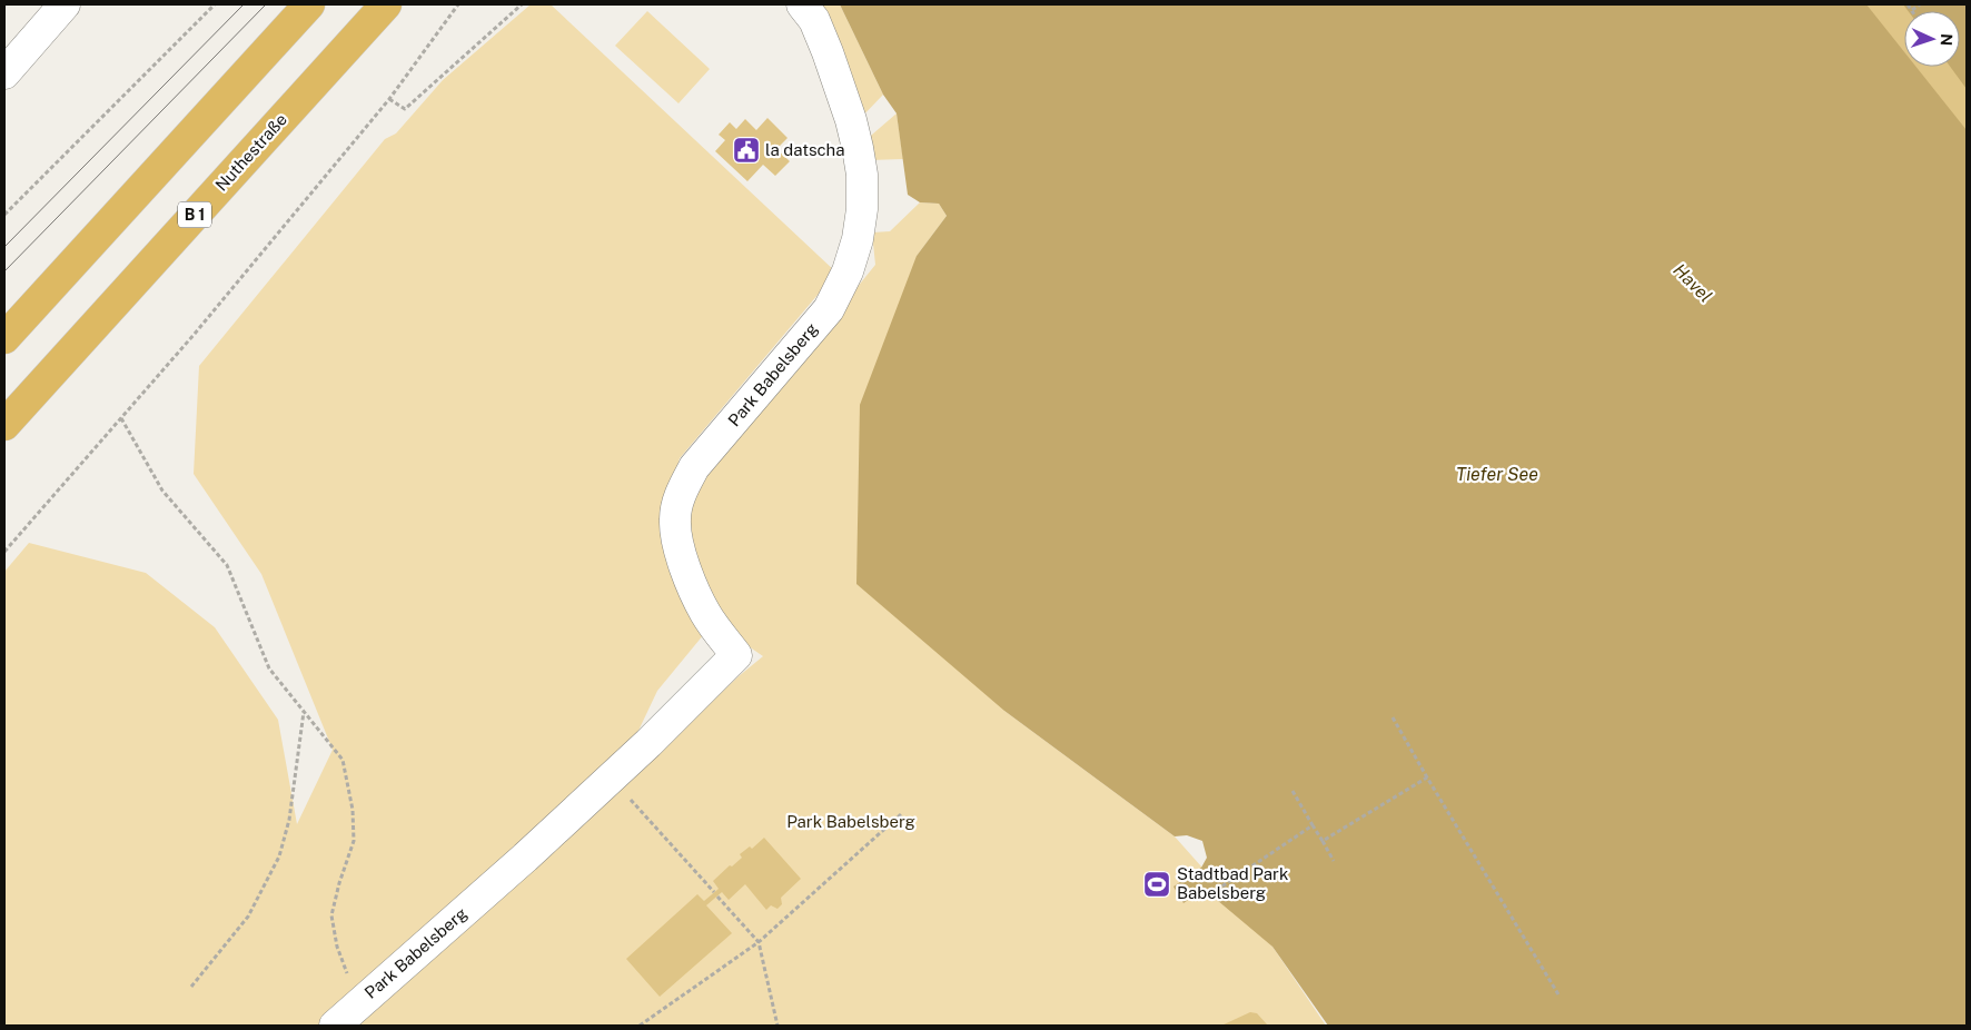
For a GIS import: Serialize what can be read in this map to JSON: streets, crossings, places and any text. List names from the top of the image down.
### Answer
{
  "streets": {
    "highway": ["Nuthestraße", "B 1"],
    "lane": ["Park Babelsberg"]
  },
  "water": ["Havel", "Tiefer See"],
  "parks": ["Park Babelsberg"],
  "places": {
    "public building": ["la datscha"],
    "sports": ["Stadtbad Park Babelsberg"]
  },
  "north": "right"
}
